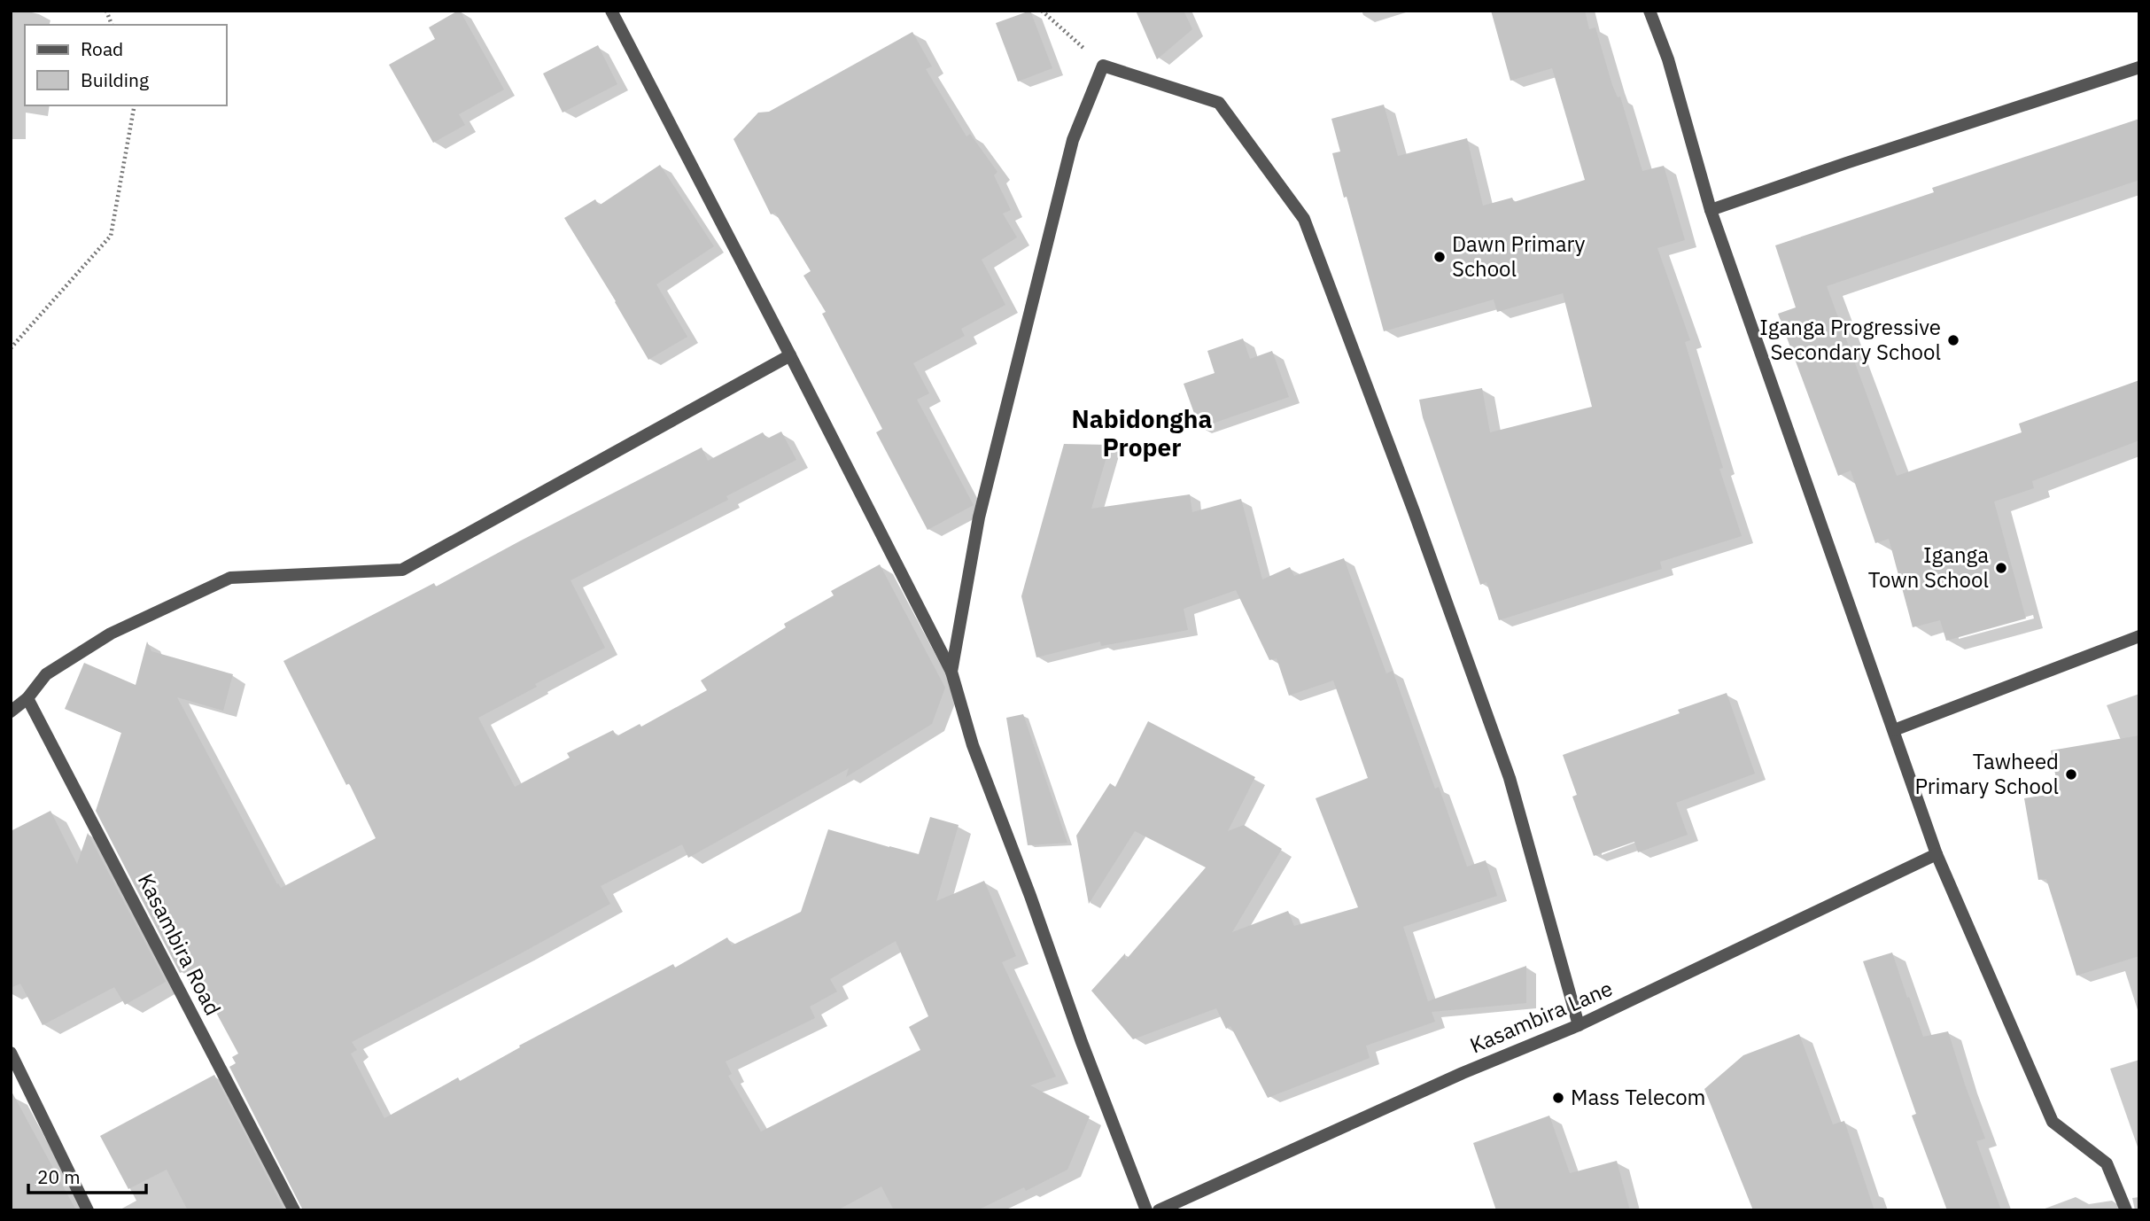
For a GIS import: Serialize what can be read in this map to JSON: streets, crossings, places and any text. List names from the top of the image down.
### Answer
{
  "streets": {
    "street": ["Kasambira Road", "Kasambira Lane"]
  },
  "districts": ["Nabidongha Proper"],
  "places": [
    "Dawn Primary School",
    "Iganga Progressive Secondary School",
    "Iganga Town School",
    "Tawheed Primary School",
    "Mass Telecom"
  ],
  "legend": ["Road", "Building"],
  "scale_bar": "20 m"
}
